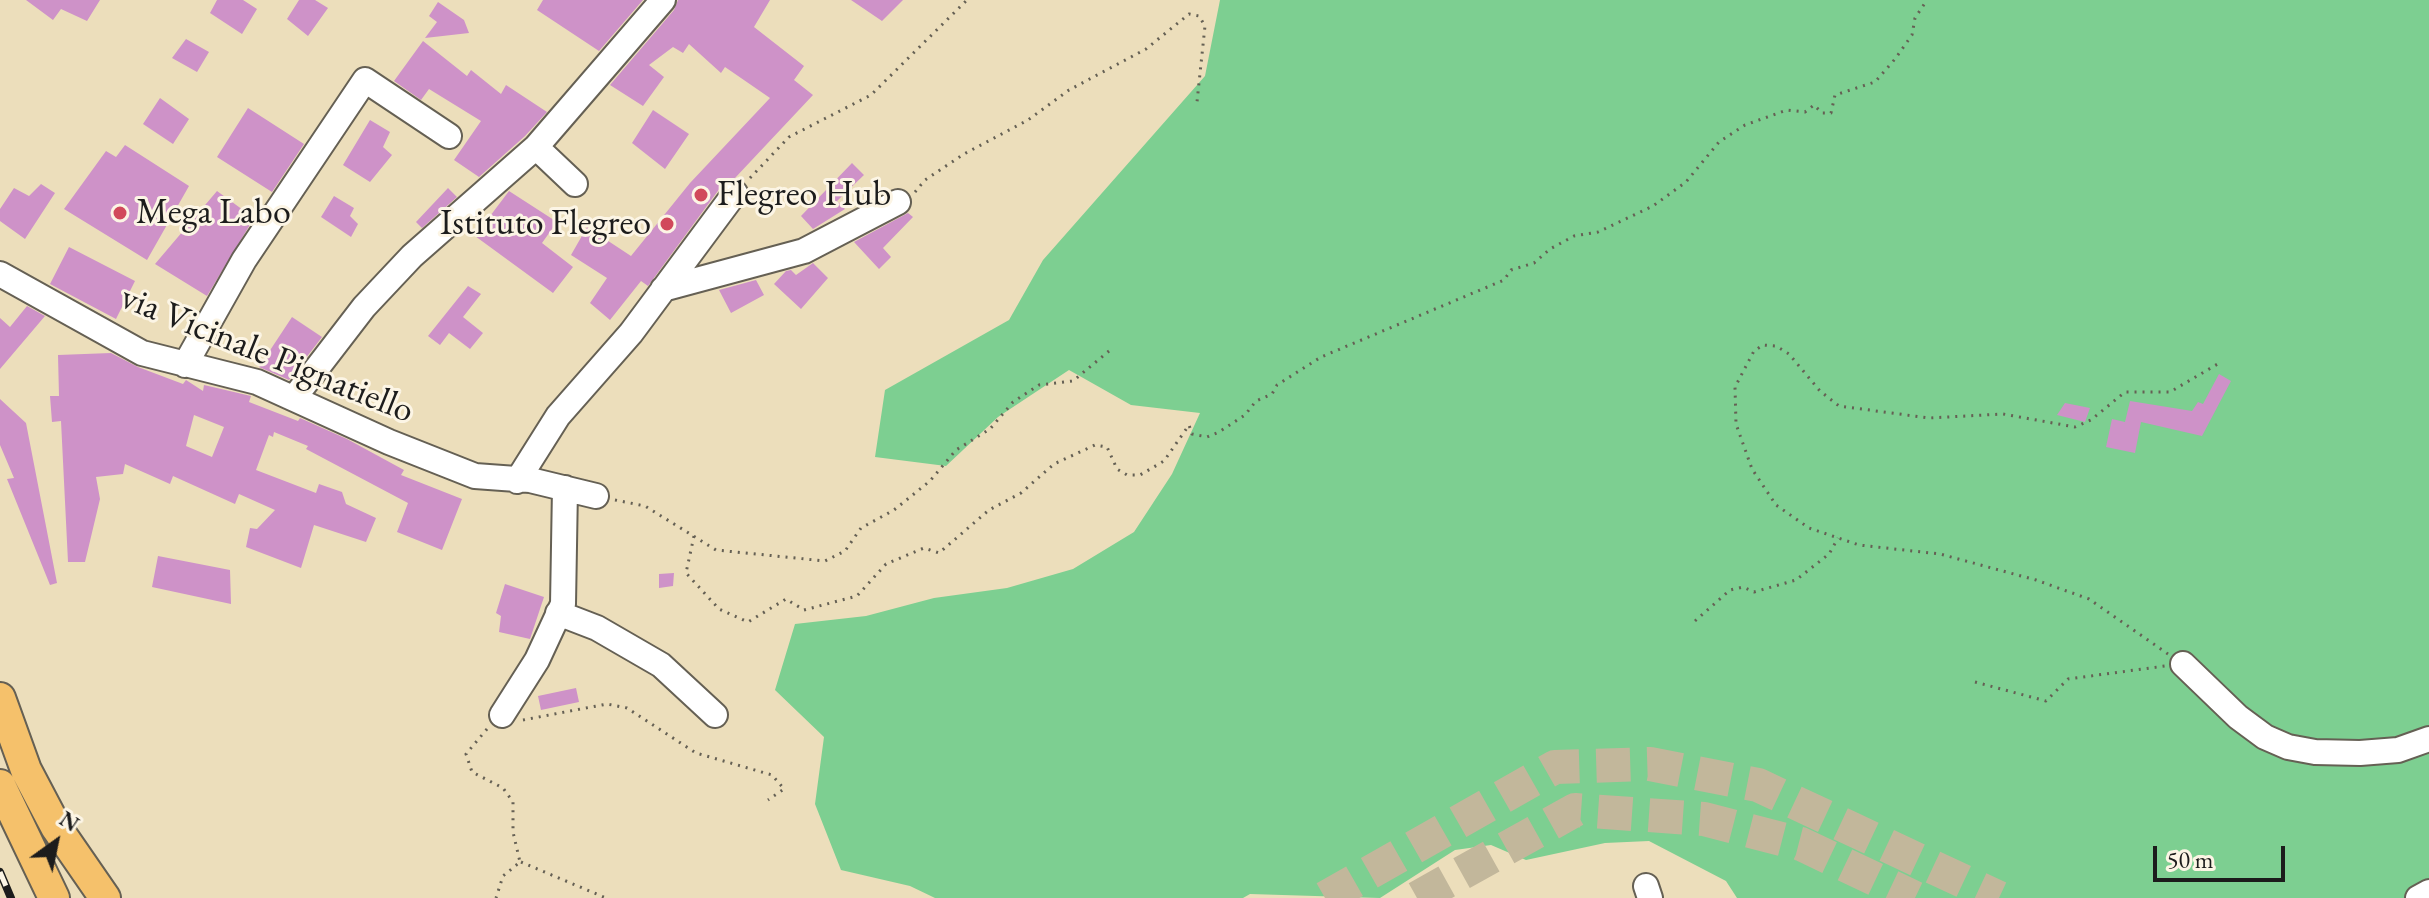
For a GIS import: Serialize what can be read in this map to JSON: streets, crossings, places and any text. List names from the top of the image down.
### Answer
{
  "streets": {
    "street": ["via Vicinale Pignatiello"]
  },
  "places": ["Flegreo Hub", "Mega Labo", "Istituto Flegreo"],
  "scale_bar": "50 m",
  "north": "top right"
}
